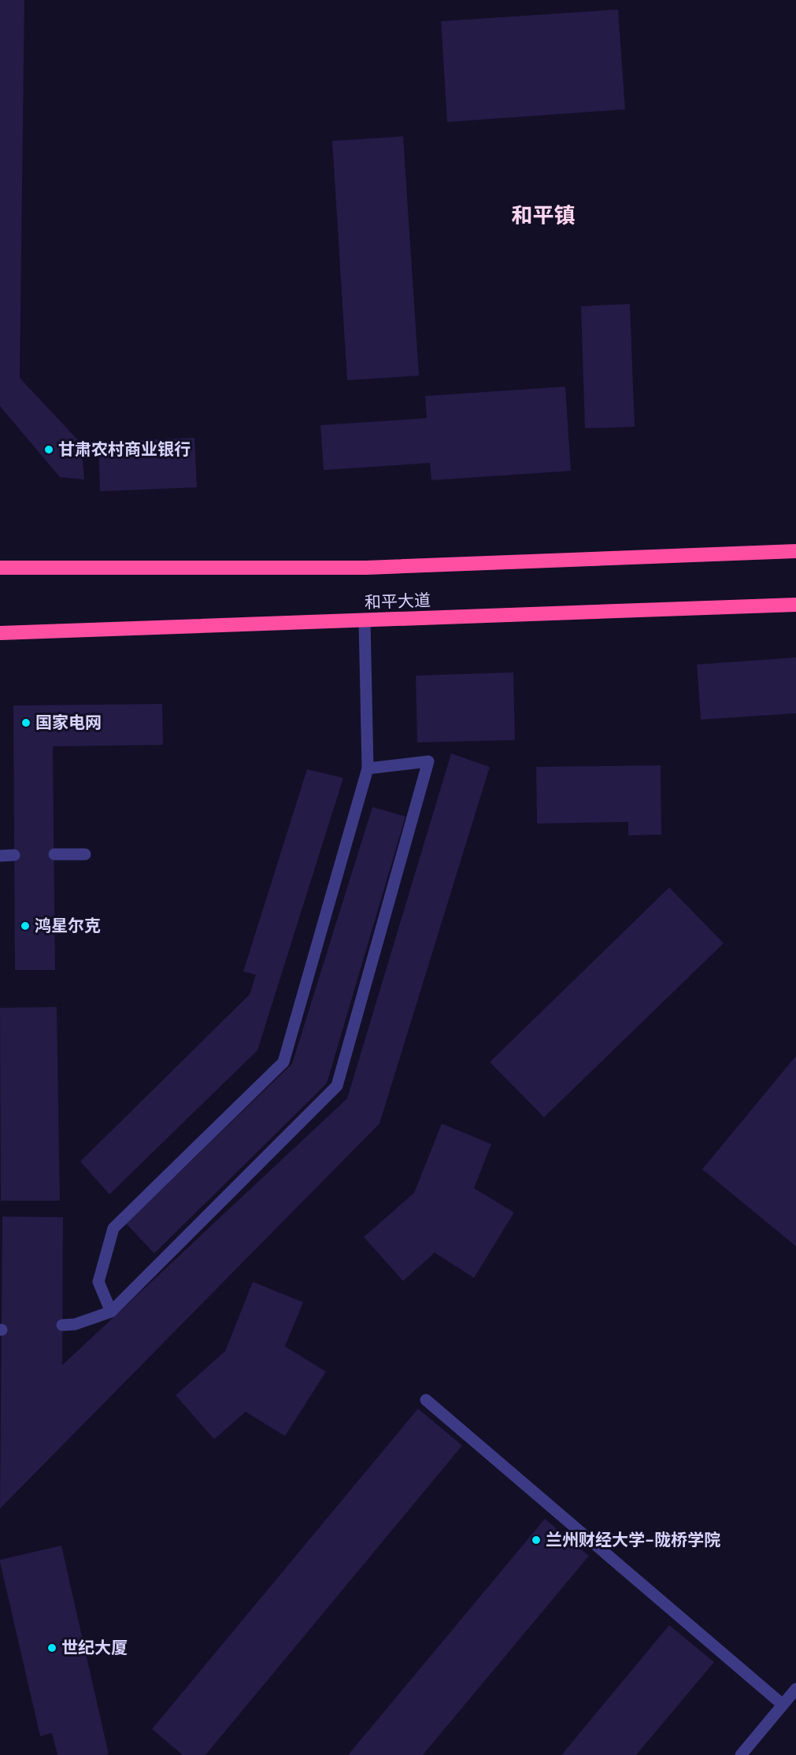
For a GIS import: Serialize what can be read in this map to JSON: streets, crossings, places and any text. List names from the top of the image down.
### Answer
{
  "streets": {
    "highway": ["和平大道"]
  },
  "districts": ["和平镇"],
  "places": [
    "甘肃农村商业银行",
    "国家电网",
    "鸿星尔克",
    "兰州财经大学-陇桥学院",
    "世纪大厦"
  ]
}
